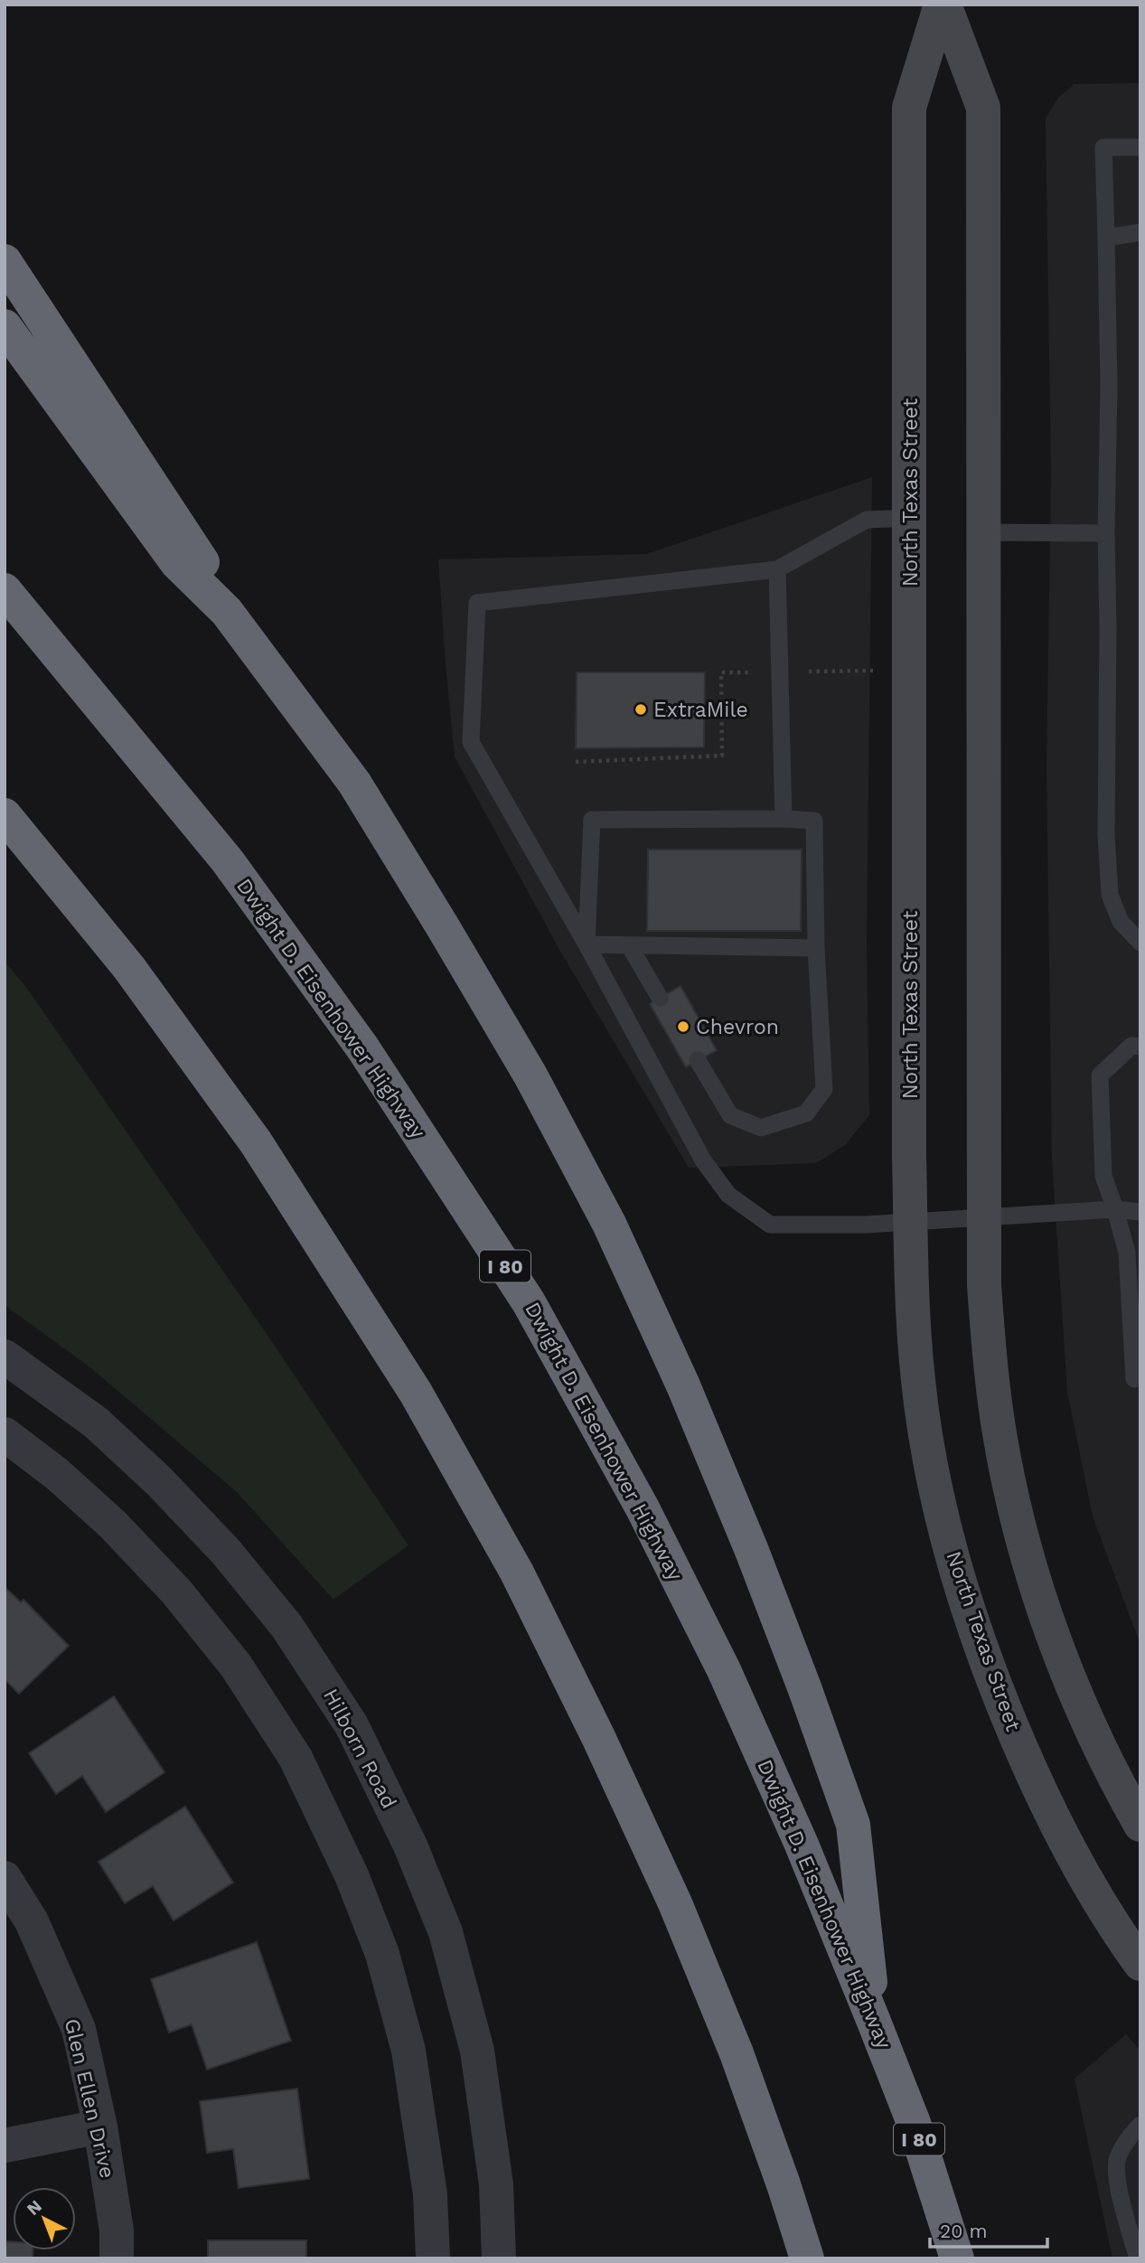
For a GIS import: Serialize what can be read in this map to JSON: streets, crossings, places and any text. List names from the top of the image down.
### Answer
{
  "streets": {
    "highway": ["Dwight D. Eisenhower Highway", "I 80"],
    "main road": ["North Texas Street"],
    "street": ["Hilborn Road", "Glen Ellen Drive"]
  },
  "places": ["ExtraMile", "Chevron"],
  "scale_bar": "20 m",
  "north": "top left"
}
